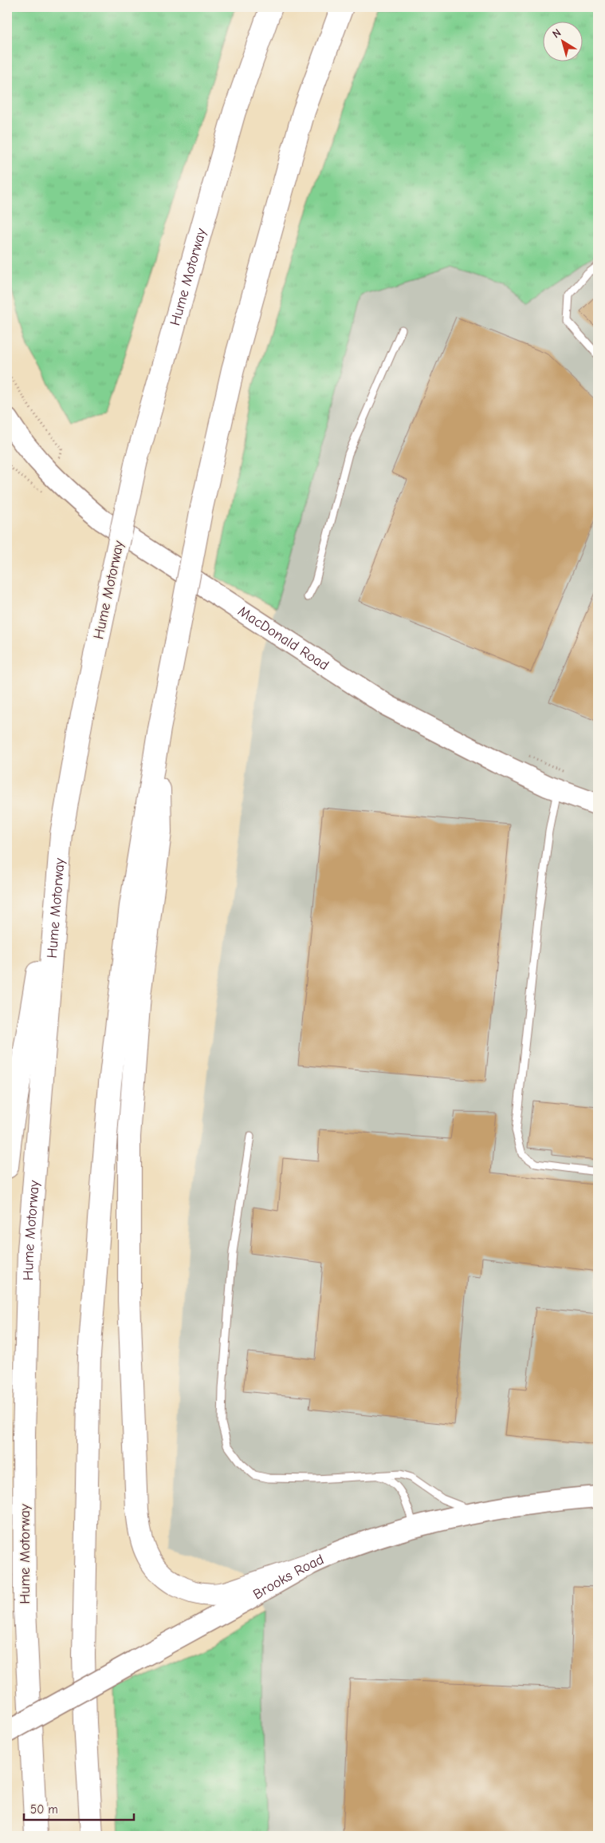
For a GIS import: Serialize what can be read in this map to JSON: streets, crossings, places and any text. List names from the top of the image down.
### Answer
{
  "streets": {
    "highway": ["Hume Motorway"],
    "street": ["MacDonald Road", "Brooks Road"]
  },
  "scale_bar": "50 m",
  "north": "top left"
}
